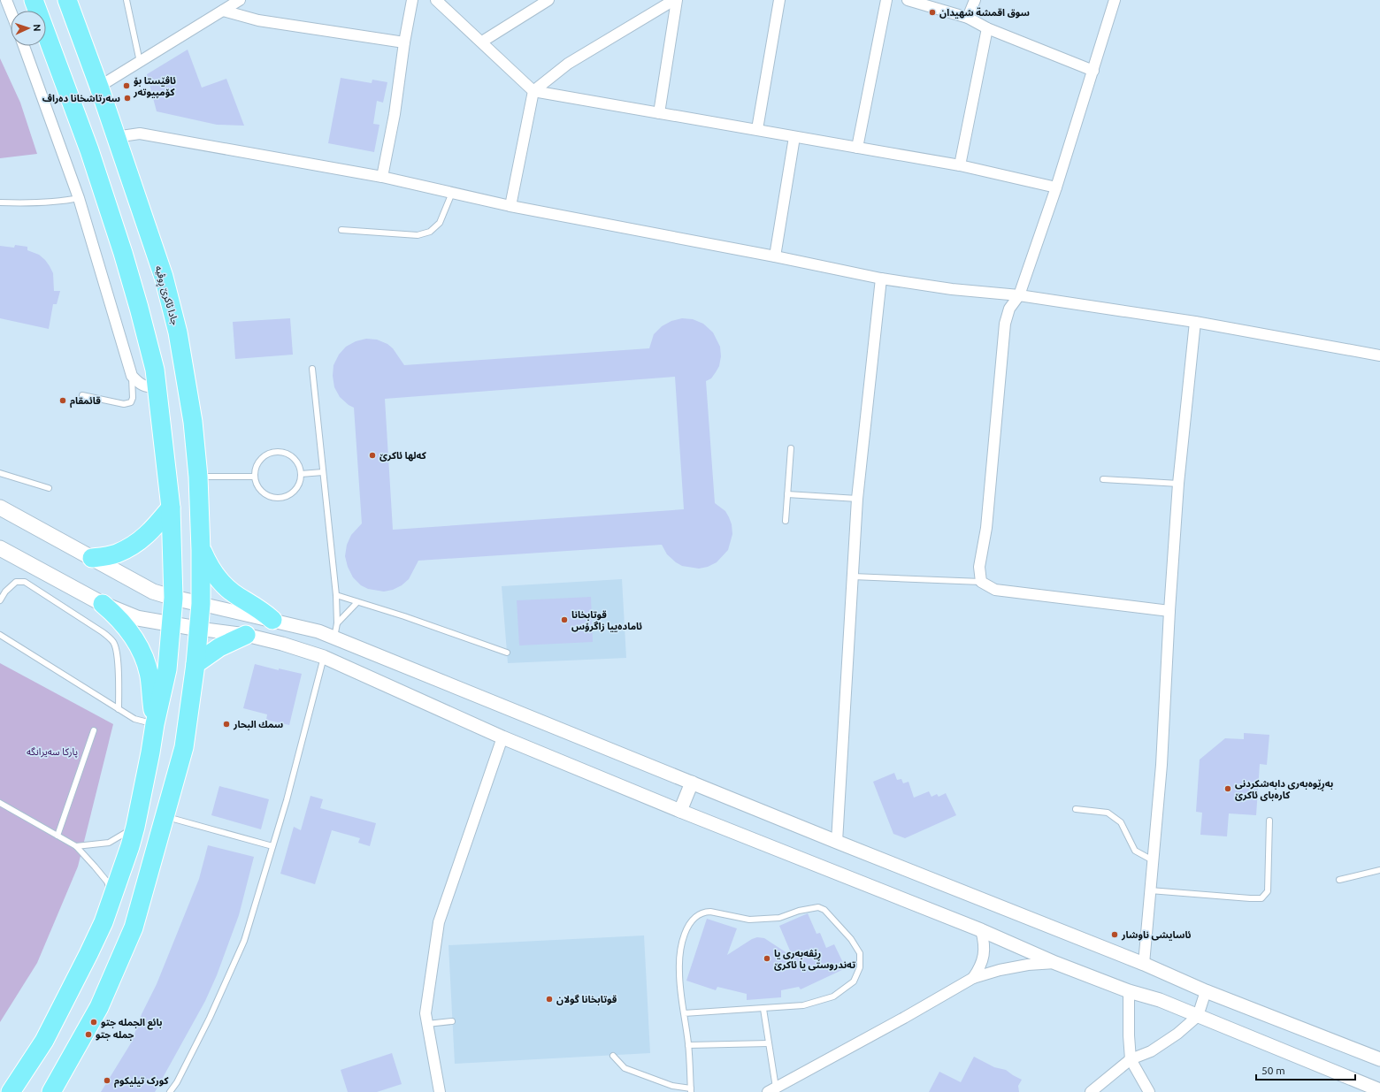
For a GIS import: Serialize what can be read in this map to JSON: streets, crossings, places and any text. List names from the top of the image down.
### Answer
{
  "streets": {
    "highway": ["جادا ئاکرێ ڕوڤیە"]
  },
  "parks": ["پارکا سەیرانگه"],
  "places": [
    "سوق اقمشة شهيدان",
    "ئاڤێستا بۆ کۆمپیوتەر",
    "سەرتاشخانا دەراڤ",
    "قائمقام",
    "کەلها ئاکرێ",
    "قوتابخانا ئامادەییا زاگرۆس",
    "سمك البحار",
    "بەڕێوەبەری دابەشکردنی کارەبای ئاکرێ",
    "ئاسايشى ناوشار",
    "ڕێڤەبەری یا تەندروستی یا ئاکرێ",
    "قوتابخانا گولان",
    "بائع الجملە جتو",
    "جملە جتو",
    "کورک تيليكوم"
  ],
  "scale_bar": "50 m",
  "north": "right"
}
